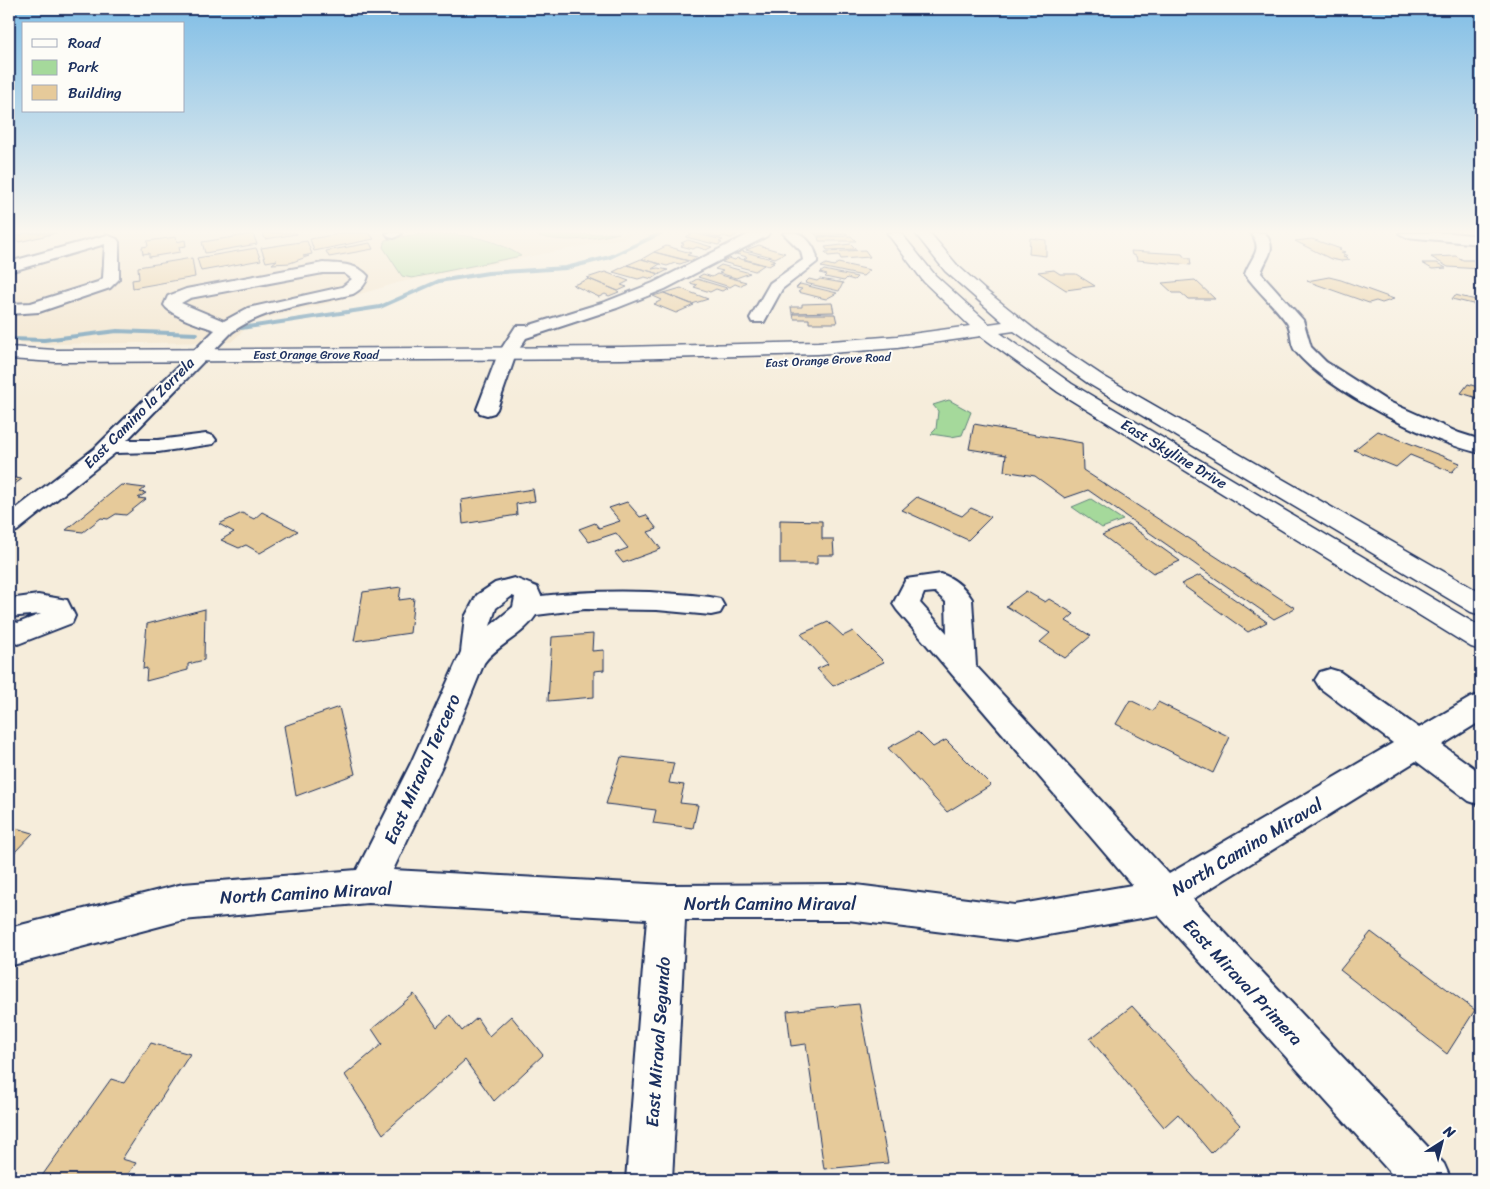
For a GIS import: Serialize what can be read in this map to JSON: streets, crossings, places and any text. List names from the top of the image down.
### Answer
{
  "streets": {
    "main road": ["East Orange Grove Road", "East Skyline Drive"],
    "street": [
      "East Camino la Zorrela",
      "East Miraval Tercero",
      "North Camino Miraval",
      "East Miraval Primera",
      "East Miraval Segundo"
    ]
  },
  "crossings": [
    ["East Orange Grove Road", "East Camino la Zorrela"],
    ["East Orange Grove Road", "East Skyline Drive"],
    ["East Miraval Tercero", "North Camino Miraval"],
    ["North Camino Miraval", "East Miraval Primera"],
    ["North Camino Miraval", "East Miraval Segundo"]
  ],
  "legend": ["Road", "Park", "Building"],
  "north": "top right"
}
